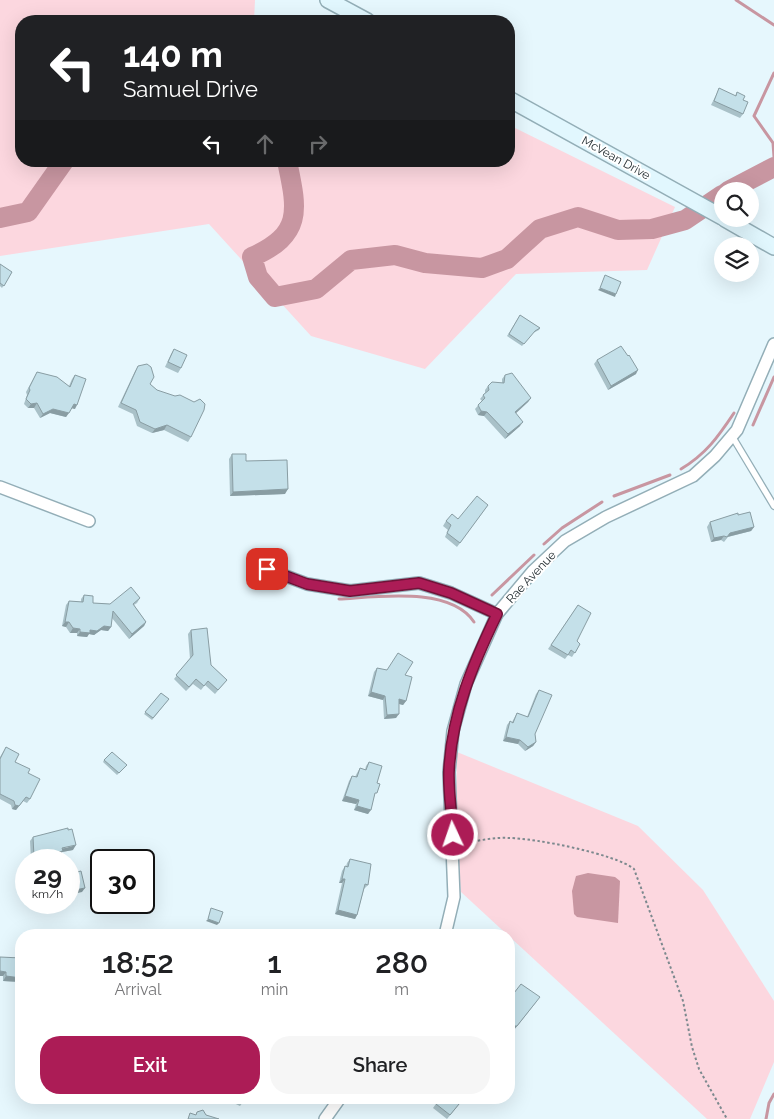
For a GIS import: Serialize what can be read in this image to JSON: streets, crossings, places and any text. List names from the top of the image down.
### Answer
{
  "streets": {
    "main road": ["McVean Drive"],
    "street": ["Rae Avenue"]
  },
  "page": {
    "turn": ["140 m", "Samuel Drive"],
    "speed": "29 km/h",
    "limit": "30",
    "eta": [
      "18:52",
      "Arrival",
      "1",
      "min",
      "280",
      "m"
    ],
    "buttons": ["Exit", "Share"]
  }
}
